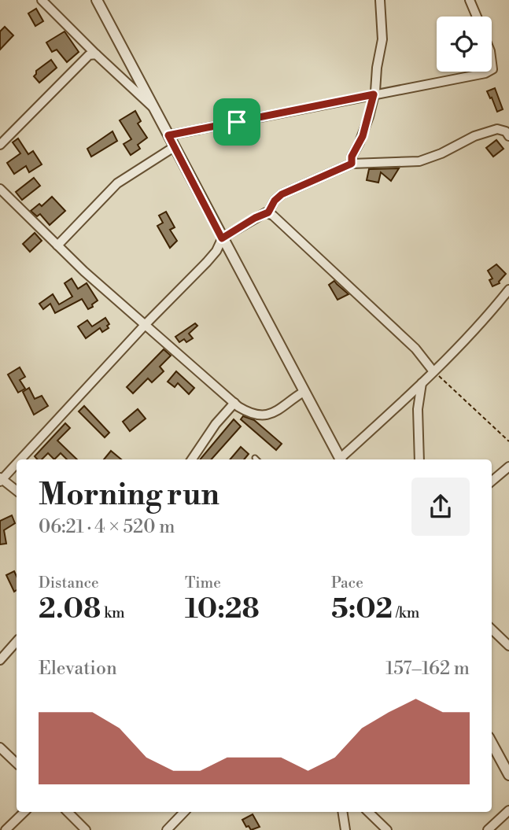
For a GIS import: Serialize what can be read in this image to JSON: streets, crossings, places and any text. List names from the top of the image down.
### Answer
{
  "page": {
    "heading": ["Morning run", "06:21 · 4 × 520 m"],
    "stats": [
      ["Distance", "2.08 km"],
      ["Time", "10:28"],
      ["Pace", "5:02 /km"]
    ],
    "chart": ["Elevation", "157–162 m"]
  }
}
